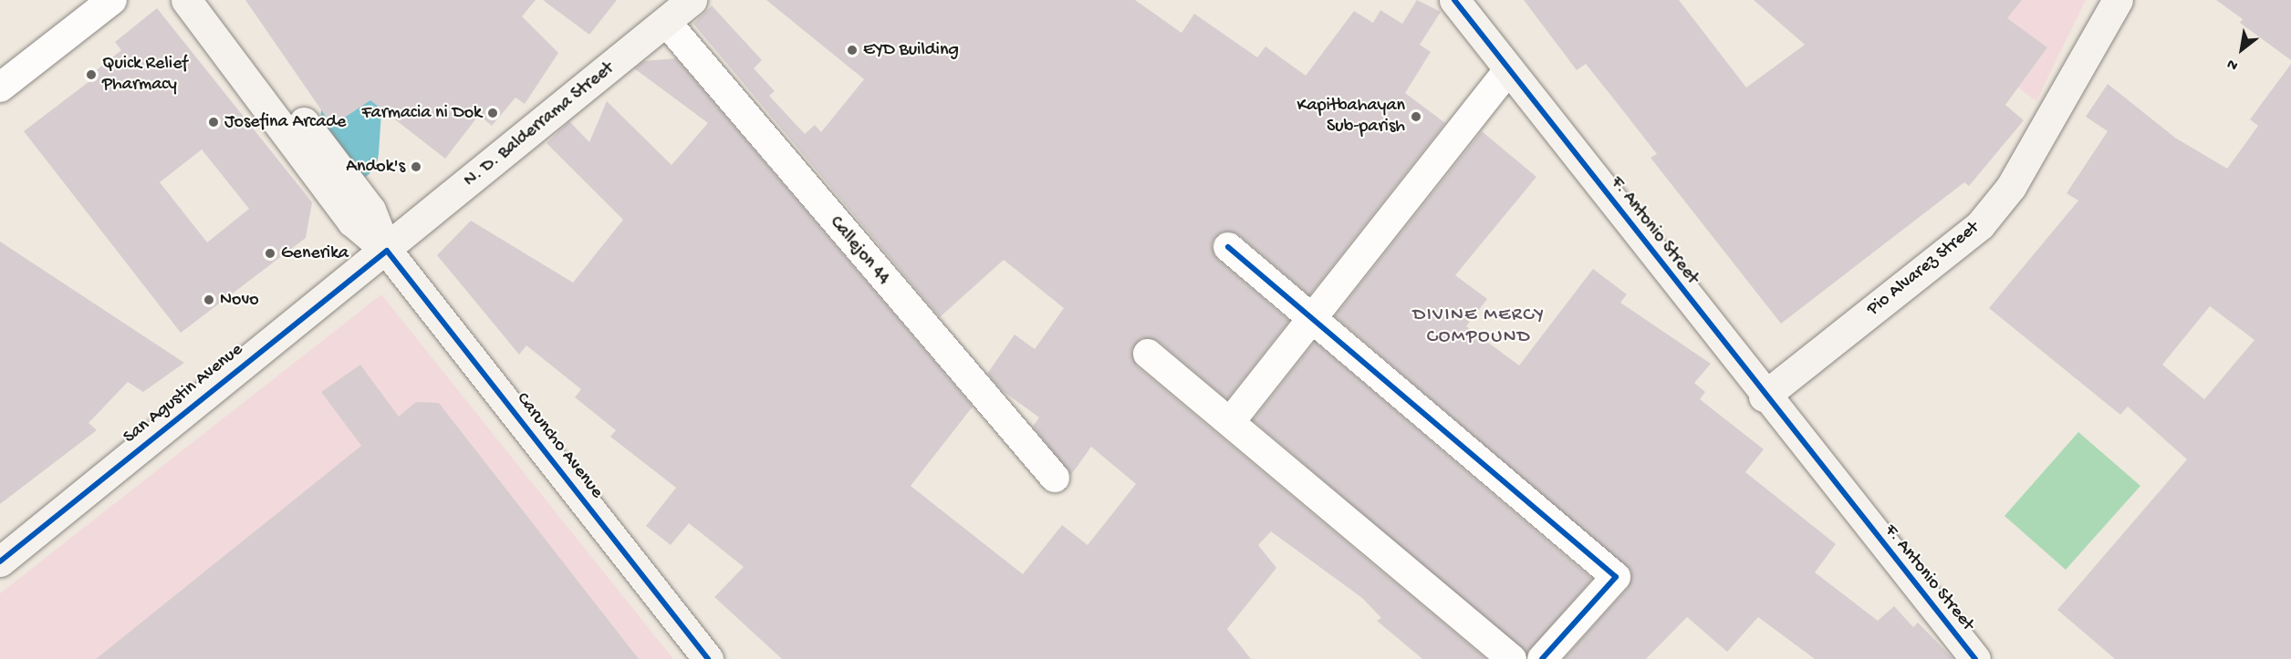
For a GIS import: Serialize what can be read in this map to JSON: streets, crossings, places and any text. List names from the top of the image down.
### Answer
{
  "streets": {
    "street": [
      "N. D. Balderrama Street",
      "F. Antonio Street",
      "Callejon 44",
      "Pio Alvarez Street",
      "San Agustin Avenue",
      "Caruncho Avenue"
    ]
  },
  "crossings": [
    ["N. D. Balderrama Street", "Callejon 44"],
    ["N. D. Balderrama Street", "San Agustin Avenue"],
    ["N. D. Balderrama Street", "Caruncho Avenue"],
    ["F. Antonio Street", "Pio Alvarez Street"],
    ["San Agustin Avenue", "Caruncho Avenue"]
  ],
  "districts": ["DIVINE MERCY COMPOUND"],
  "places": [
    "EYD Building",
    "Quick Relief Pharmacy",
    "Farmacia ni Dok",
    "Kapitbahayan Sub-parish",
    "Josefina Arcade",
    "Andok's",
    "Generika",
    "Novo"
  ],
  "north": "bottom left"
}
